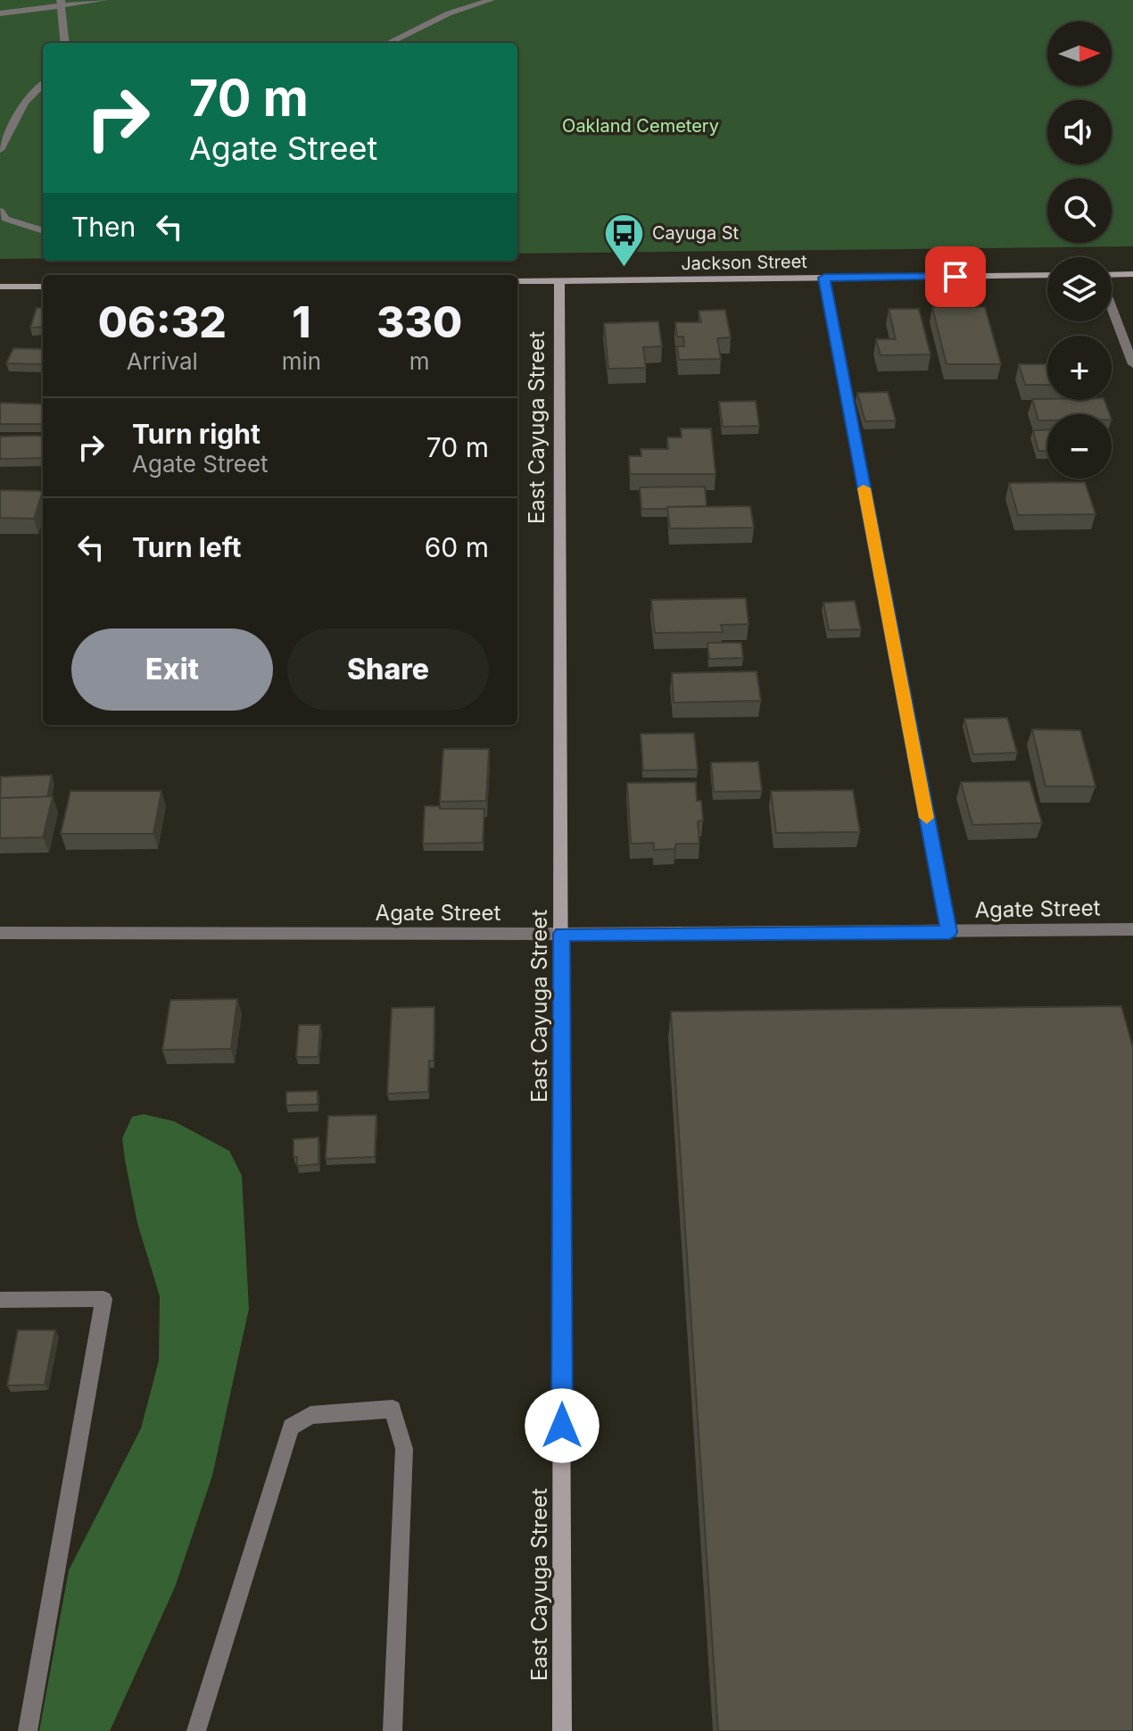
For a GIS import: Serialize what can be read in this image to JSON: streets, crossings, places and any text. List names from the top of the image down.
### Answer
{
  "streets": {
    "street": ["Jackson Street", "East Cayuga Street", "Agate Street"]
  },
  "crossings": [
    ["Jackson Street", "East Cayuga Street"],
    ["East Cayuga Street", "Agate Street"]
  ],
  "parks": ["Oakland Cemetery"],
  "places": {
    "bus stop": ["Cayuga St"]
  },
  "north": "right",
  "page": {
    "map_buttons": ["+", "−"],
    "turn": ["70 m", "Agate Street"],
    "then": "Then",
    "eta": [
      "06:32",
      "Arrival",
      "1",
      "min",
      "330",
      "m"
    ],
    "list": [
      {
        "name": "Turn right",
        "note": "Agate Street",
        "value": "70 m"
      },
      {
        "name": "Turn left",
        "value": "60 m"
      }
    ],
    "buttons": ["Exit", "Share"]
  }
}
